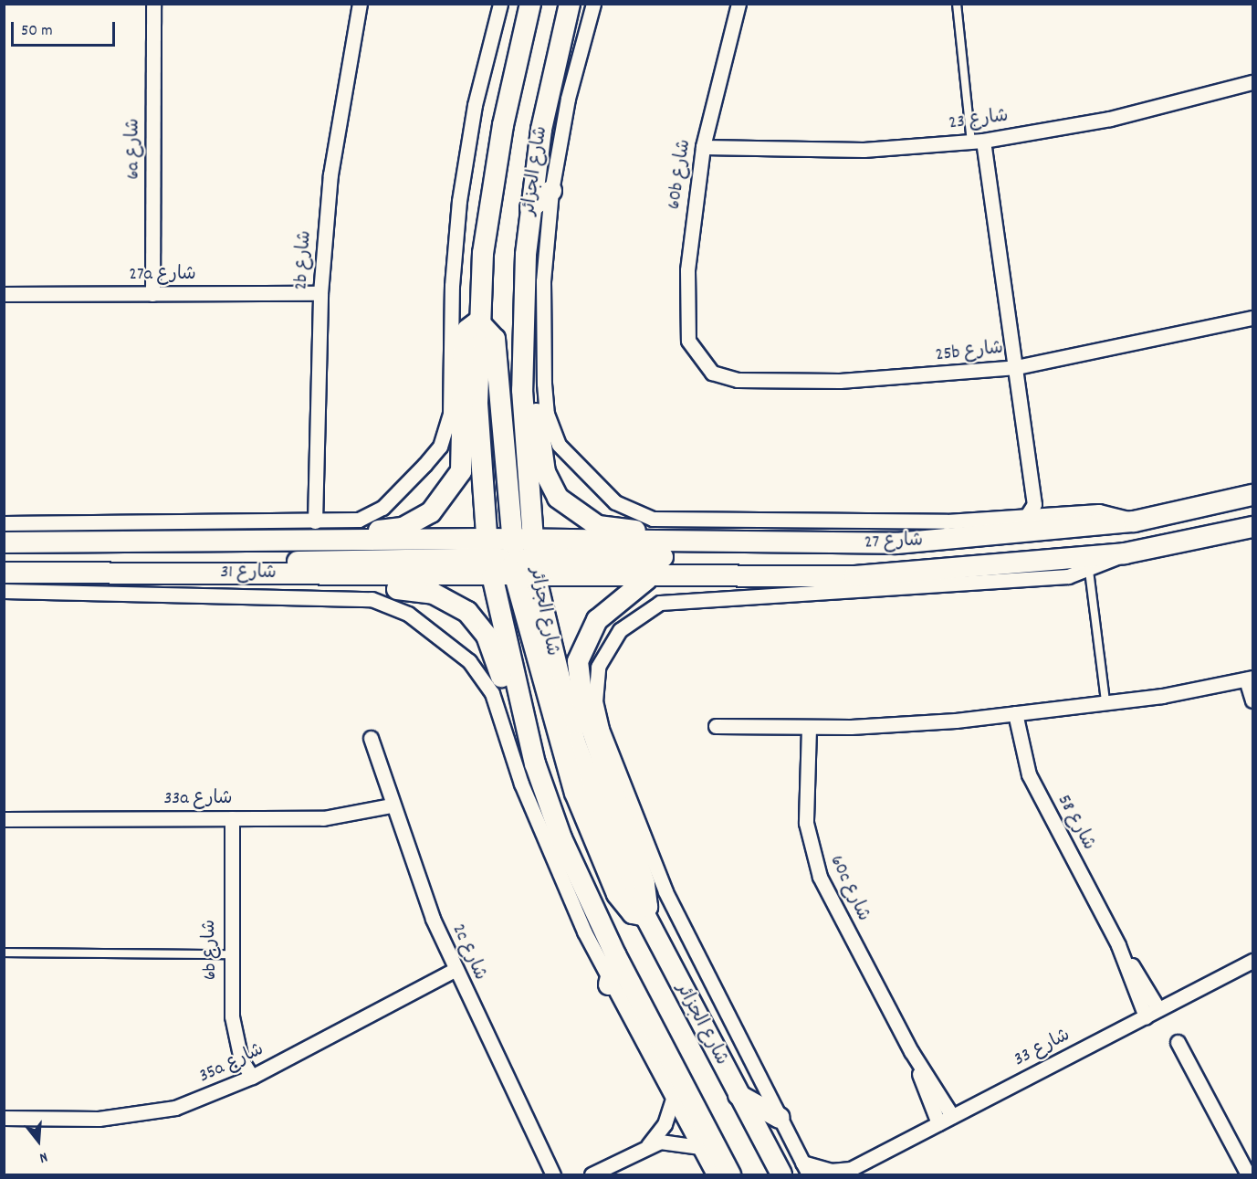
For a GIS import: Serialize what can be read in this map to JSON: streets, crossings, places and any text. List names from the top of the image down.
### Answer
{
  "streets": {
    "main road": ["شارع الجزائر", "شارع 27", "شارع 31"],
    "street": [
      "شارع 23",
      "6a شارع",
      "60b شارع",
      "2b شارع",
      "27a شارع",
      "25b شارع",
      "33a شارع",
      "شارع 58",
      "60c شارع",
      "6b شارع",
      "2c شارع",
      "شارع 33",
      "35a شارع"
    ]
  },
  "crossings": [
    ["شارع 23", "60b شارع"],
    ["6a شارع", "27a شارع"],
    ["شارع الجزائر", "شارع 27"],
    ["شارع الجزائر", "شارع 31"],
    ["60b شارع", "25b شارع"],
    ["2b شارع", "27a شارع"],
    ["شارع 27", "شارع 31"],
    ["33a شارع", "6b شارع"],
    ["33a شارع", "2c شارع"],
    ["شارع 58", "شارع 33"],
    ["60c شارع", "شارع 33"],
    ["6b شارع", "35a شارع"],
    ["2c شارع", "35a شارع"]
  ],
  "scale_bar": "50 m",
  "north": "bottom"
}
